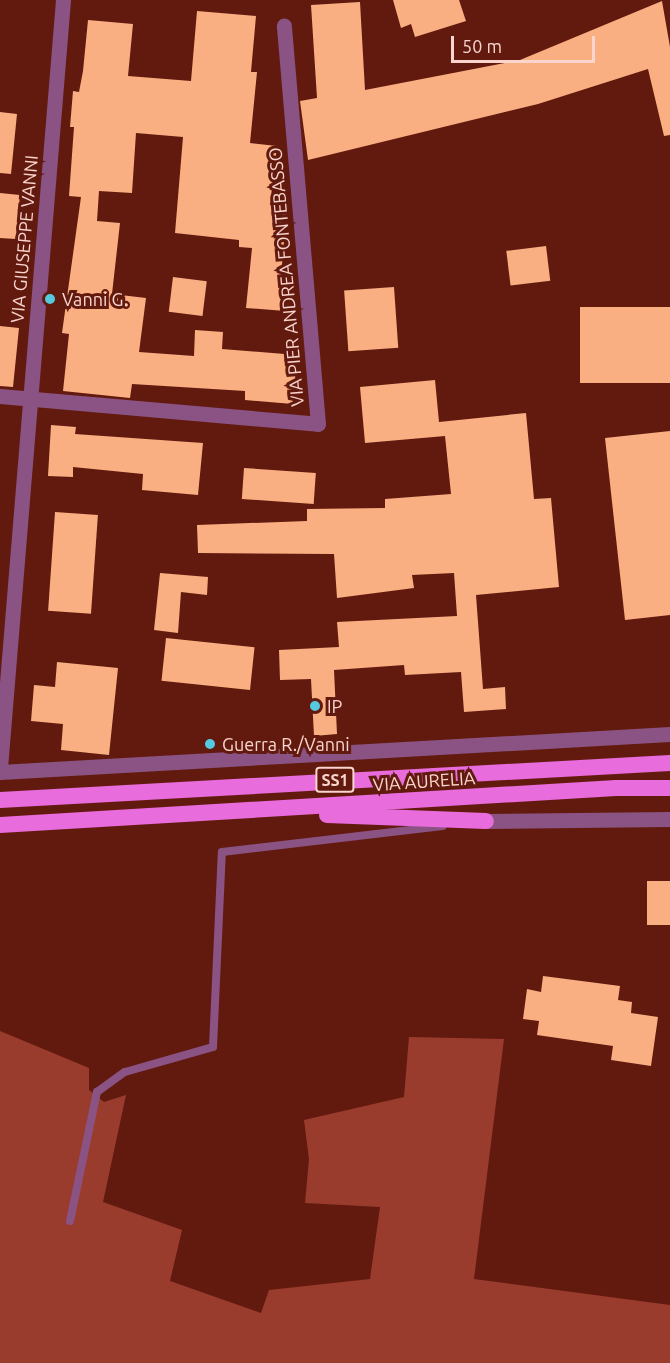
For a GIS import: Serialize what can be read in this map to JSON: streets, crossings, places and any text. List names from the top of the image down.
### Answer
{
  "streets": {
    "highway": ["SS1", "VIA AURELIA"],
    "street": ["VIA GIUSEPPE VANNI", "VIA PIER ANDREA FONTEBASSO"]
  },
  "crossings": [
    ["VIA GIUSEPPE VANNI", "VIA PIER ANDREA FONTEBASSO"],
    ["VIA GIUSEPPE VANNI", "VIA AURELIA"]
  ],
  "places": ["Vanni G.", "IP", "Guerra R./Vanni"],
  "scale_bar": "50 m"
}
